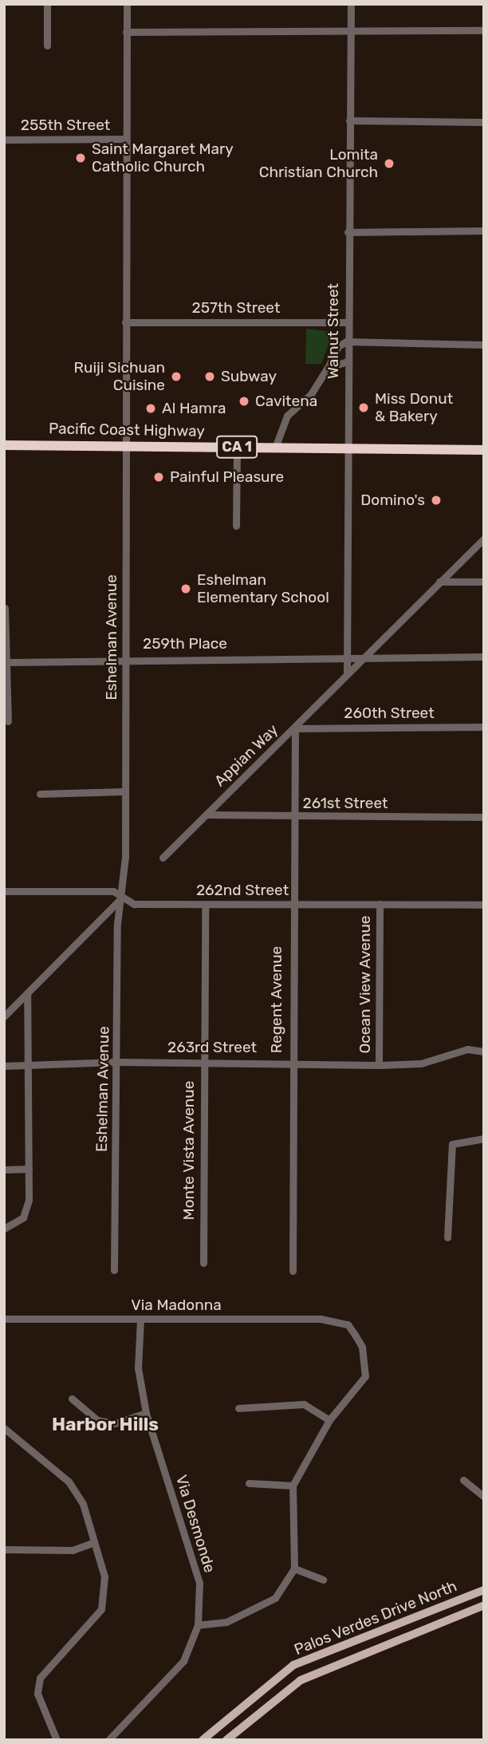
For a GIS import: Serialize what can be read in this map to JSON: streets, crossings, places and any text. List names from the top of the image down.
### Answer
{
  "streets": {
    "highway": ["Pacific Coast Highway", "CA 1"],
    "main road": ["Palos Verdes Drive North"],
    "street": [
      "255th Street",
      "257th Street",
      "Walnut Street",
      "Eshelman Avenue",
      "259th Place",
      "260th Street",
      "Appian Way",
      "261st Street",
      "262nd Street",
      "Ocean View Avenue",
      "Regent Avenue",
      "263rd Street",
      "Monte Vista Avenue",
      "Via Madonna",
      "Via Desmonde"
    ]
  },
  "crossings": [
    ["255th Street", "Eshelman Avenue"],
    ["257th Street", "Walnut Street"],
    ["257th Street", "Eshelman Avenue"],
    ["Walnut Street", "Pacific Coast Highway"],
    ["Walnut Street", "259th Place"],
    ["Pacific Coast Highway", "Eshelman Avenue"],
    ["Eshelman Avenue", "259th Place"],
    ["Eshelman Avenue", "262nd Street"],
    ["Eshelman Avenue", "263rd Street"],
    ["259th Place", "Appian Way"],
    ["260th Street", "Appian Way"],
    ["260th Street", "Regent Avenue"],
    ["Appian Way", "261st Street"],
    ["Appian Way", "Regent Avenue"],
    ["261st Street", "Regent Avenue"],
    ["262nd Street", "Ocean View Avenue"],
    ["262nd Street", "Regent Avenue"],
    ["262nd Street", "Monte Vista Avenue"],
    ["Ocean View Avenue", "263rd Street"],
    ["Regent Avenue", "263rd Street"],
    ["263rd Street", "Monte Vista Avenue"],
    ["Via Madonna", "Via Desmonde"]
  ],
  "districts": ["Harbor Hills"],
  "places": [
    "Saint Margaret Mary Catholic Church",
    "Lomita Christian Church",
    "Ruiji Sichuan Cuisine",
    "Subway",
    "Cavitena",
    "Miss Donut & Bakery",
    "Al Hamra",
    "Painful Pleasure",
    "Domino's",
    "Eshelman Elementary School"
  ]
}
